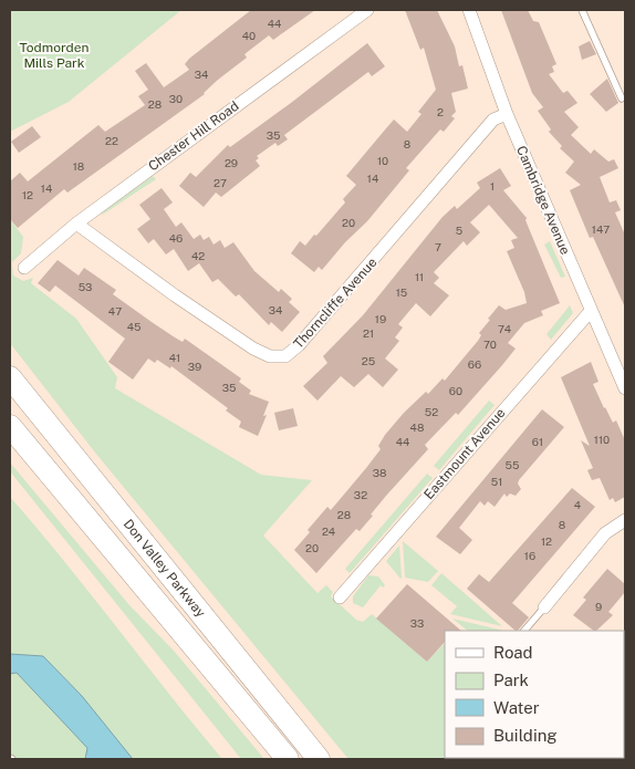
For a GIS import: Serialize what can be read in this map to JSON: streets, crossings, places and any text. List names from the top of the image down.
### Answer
{
  "streets": {
    "highway": ["Don Valley Parkway"],
    "street": [
      "Chester Hill Road",
      "Cambridge Avenue",
      "Thorncliffe Avenue",
      "Eastmount Avenue"
    ]
  },
  "crossings": [
    ["Chester Hill Road", "Thorncliffe Avenue"],
    ["Cambridge Avenue", "Thorncliffe Avenue"],
    ["Cambridge Avenue", "Eastmount Avenue"]
  ],
  "parks": ["Todmorden Mills Park"],
  "house_numbers": [
    "44",
    "40",
    "34",
    "30",
    "28",
    "2",
    "35",
    "22",
    "8",
    "10",
    "29",
    "18",
    "14",
    "27",
    "1",
    "14",
    "12",
    "20",
    "147",
    "5",
    "46",
    "7",
    "42",
    "11",
    "53",
    "15",
    "34",
    "47",
    "19",
    "45",
    "74",
    "21",
    "70",
    "41",
    "25",
    "66",
    "39",
    "35",
    "60",
    "52",
    "48",
    "110",
    "44",
    "61",
    "55",
    "38",
    "51",
    "32",
    "4",
    "28",
    "8",
    "24",
    "12",
    "20",
    "16",
    "9",
    "33"
  ],
  "legend": [
    "Road",
    "Park",
    "Water",
    "Building"
  ]
}
